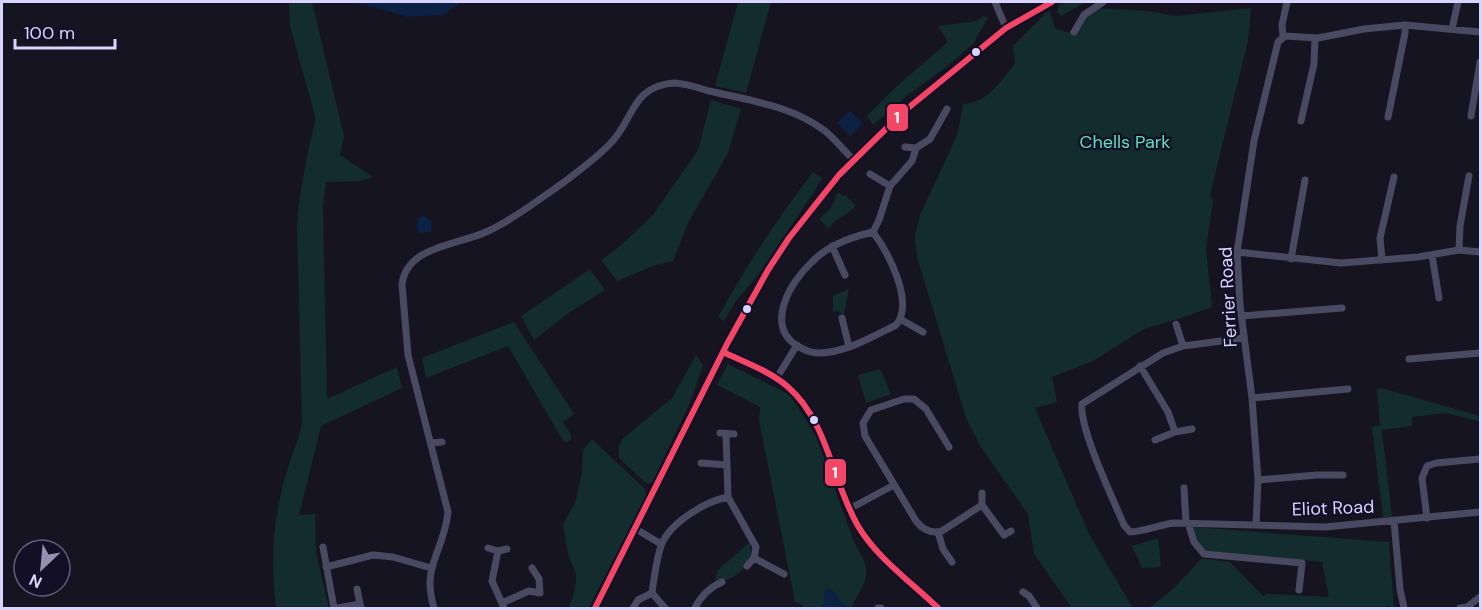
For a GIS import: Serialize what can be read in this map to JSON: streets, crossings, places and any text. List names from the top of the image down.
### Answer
{
  "streets": {
    "street": ["Ferrier Road", "Eliot Road"]
  },
  "crossings": [
    ["Ferrier Road", "Eliot Road"]
  ],
  "parks": ["Chells Park"],
  "lines": ["transit line 1"],
  "scale_bar": "100 m",
  "north": "bottom left"
}
